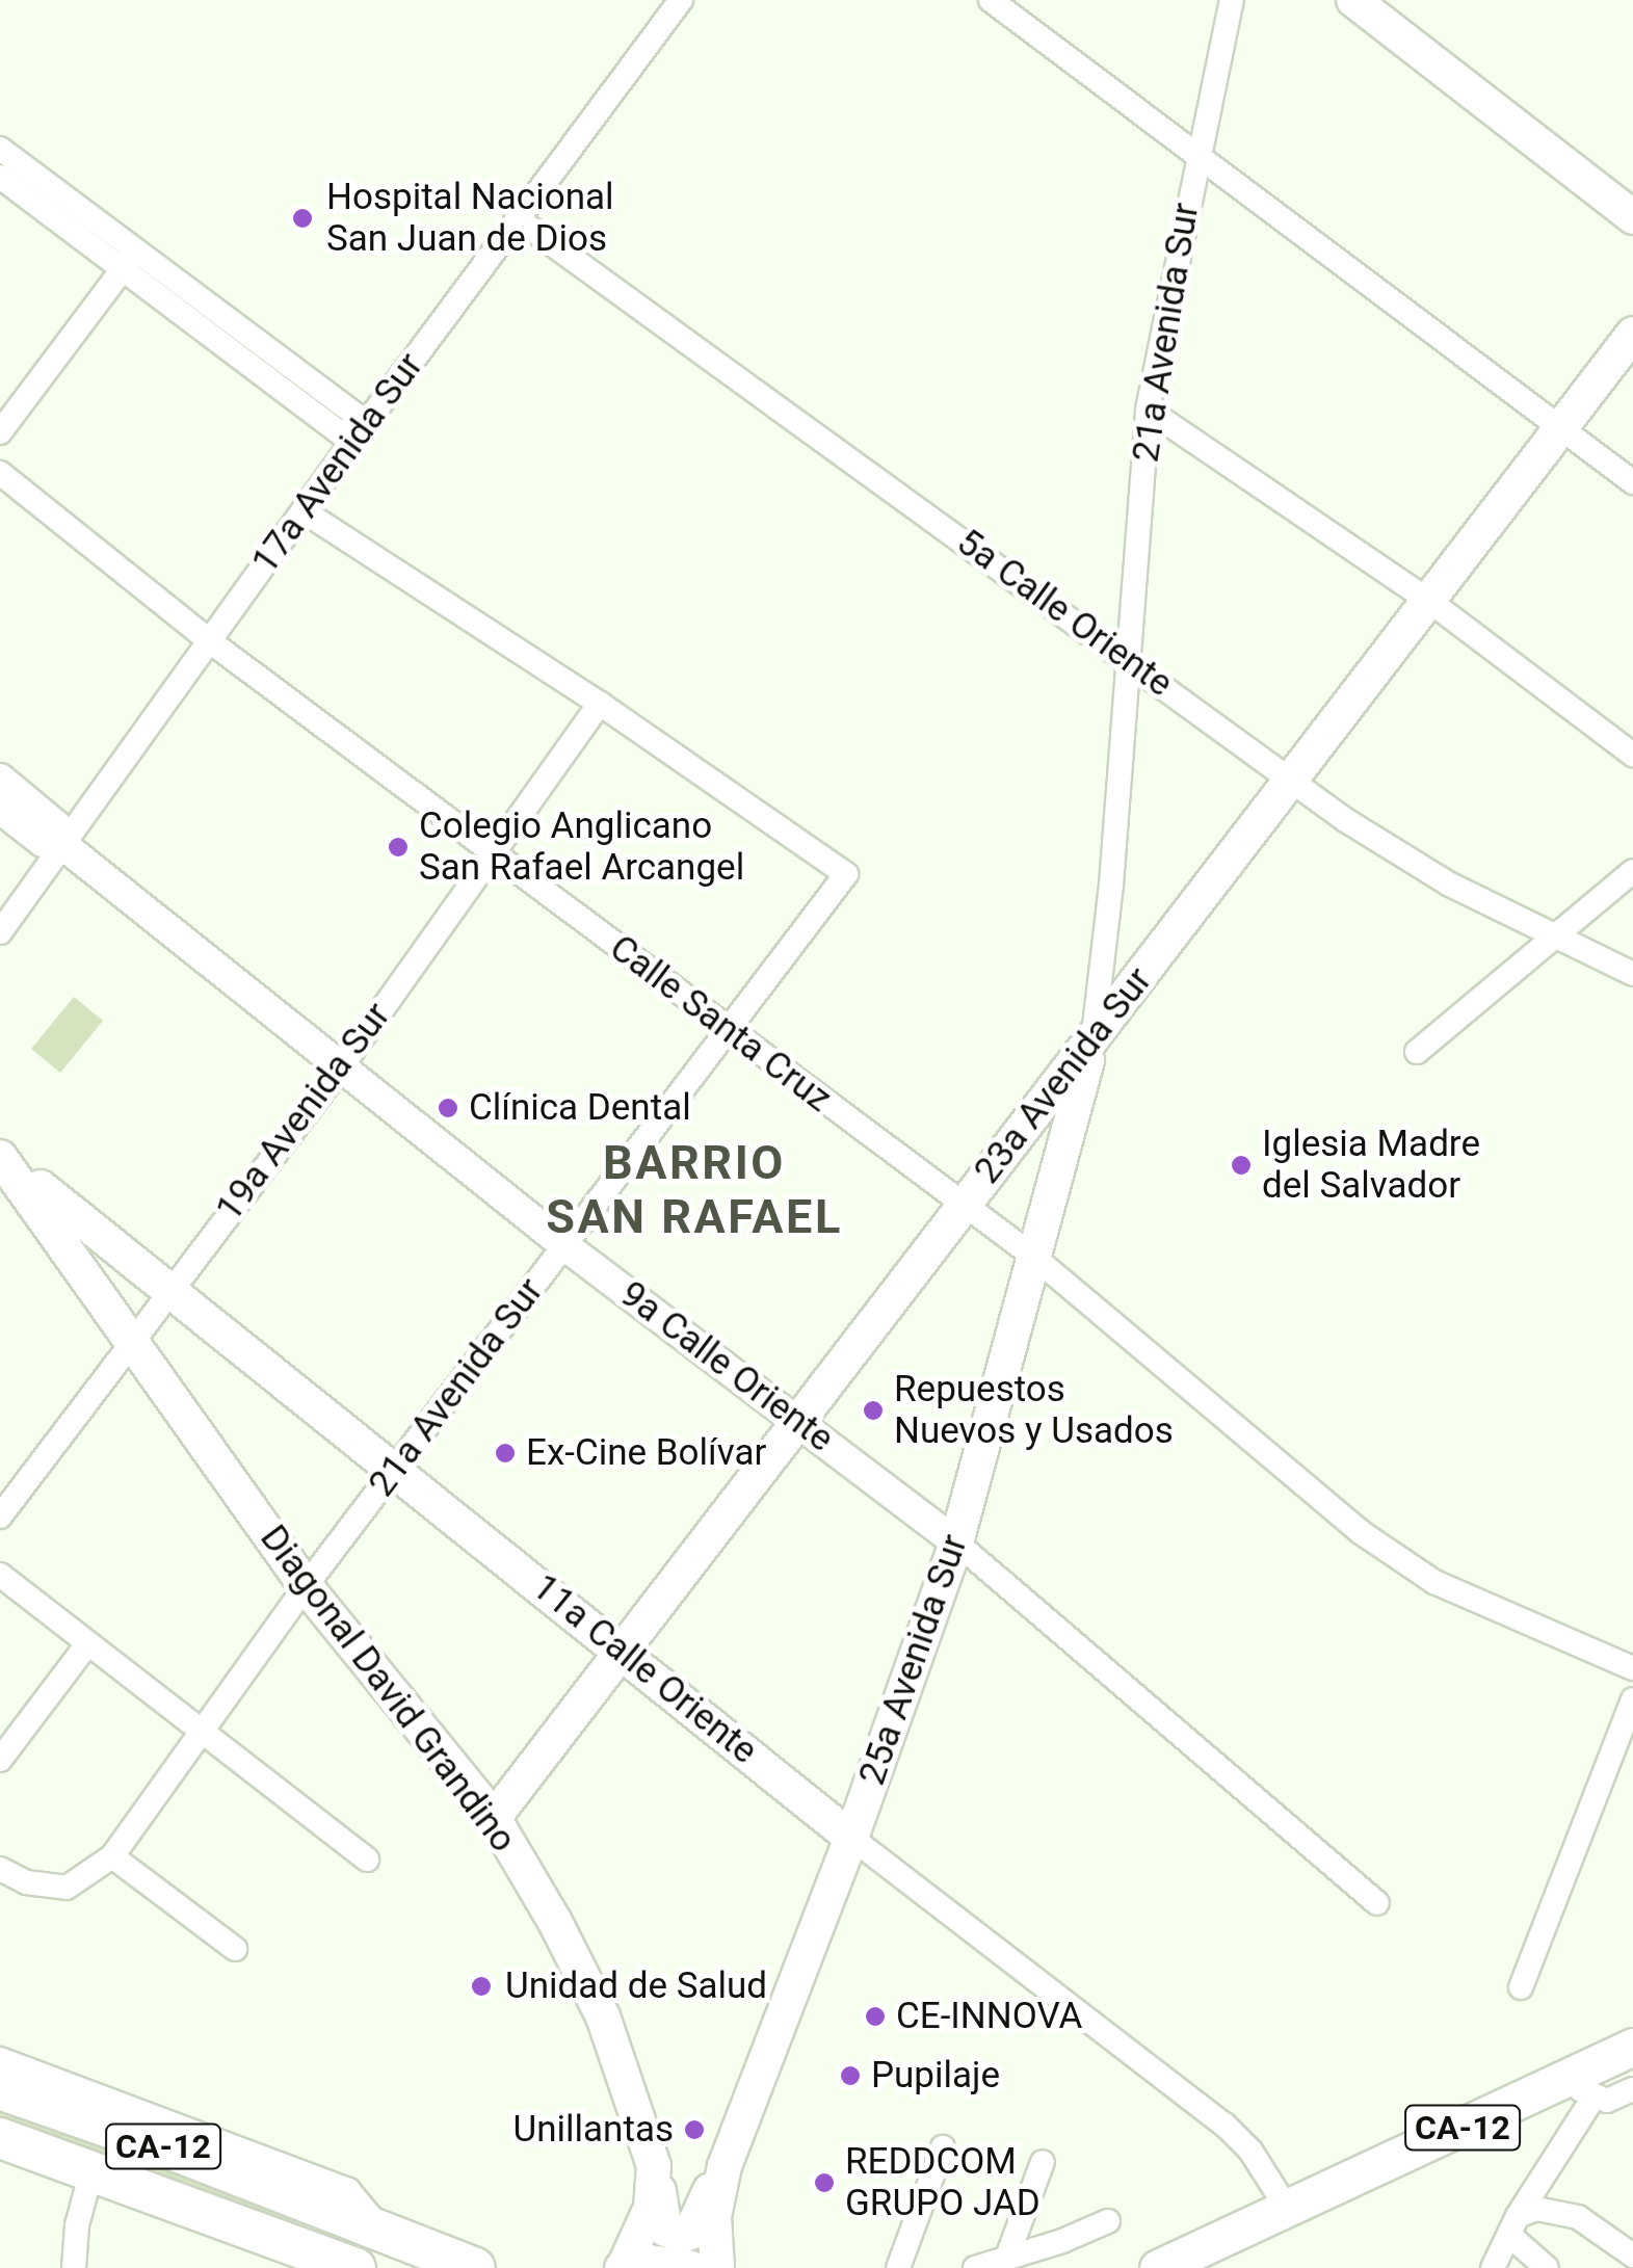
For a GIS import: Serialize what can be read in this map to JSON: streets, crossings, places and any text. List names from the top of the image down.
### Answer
{
  "streets": {
    "highway": ["CA-12"],
    "main road": [
      "23a Avenida Sur",
      "25a Avenida Sur",
      "11a Calle Oriente",
      "Diagonal David Grandino"
    ],
    "street": [
      "21a Avenida Sur",
      "17a Avenida Sur",
      "5a Calle Oriente",
      "Calle Santa Cruz",
      "19a Avenida Sur",
      "9a Calle Oriente"
    ]
  },
  "crossings": [
    ["21a Avenida Sur", "5a Calle Oriente"],
    ["21a Avenida Sur", "Calle Santa Cruz"],
    ["21a Avenida Sur", "23a Avenida Sur"],
    ["21a Avenida Sur", "19a Avenida Sur"],
    ["21a Avenida Sur", "9a Calle Oriente"],
    ["21a Avenida Sur", "25a Avenida Sur"],
    ["21a Avenida Sur", "11a Calle Oriente"],
    ["21a Avenida Sur", "Diagonal David Grandino"],
    ["17a Avenida Sur", "5a Calle Oriente"],
    ["17a Avenida Sur", "Calle Santa Cruz"],
    ["17a Avenida Sur", "9a Calle Oriente"],
    ["5a Calle Oriente", "23a Avenida Sur"],
    ["Calle Santa Cruz", "23a Avenida Sur"],
    ["Calle Santa Cruz", "19a Avenida Sur"],
    ["Calle Santa Cruz", "25a Avenida Sur"],
    ["23a Avenida Sur", "9a Calle Oriente"],
    ["23a Avenida Sur", "25a Avenida Sur"],
    ["23a Avenida Sur", "11a Calle Oriente"],
    ["23a Avenida Sur", "Diagonal David Grandino"],
    ["19a Avenida Sur", "9a Calle Oriente"],
    ["19a Avenida Sur", "11a Calle Oriente"],
    ["19a Avenida Sur", "Diagonal David Grandino"],
    ["9a Calle Oriente", "25a Avenida Sur"],
    ["25a Avenida Sur", "11a Calle Oriente"],
    ["11a Calle Oriente", "Diagonal David Grandino"],
    ["11a Calle Oriente", "CA-12"]
  ],
  "districts": ["BARRIO SAN RAFAEL"],
  "places": [
    "Hospital Nacional San Juan de Dios",
    "Colegio Anglicano San Rafael Arcangel",
    "Clínica Dental",
    "Iglesia Madre del Salvador",
    "Repuestos Nuevos y Usados",
    "Ex-Cine Bolívar",
    "Unidad de Salud",
    "CE-INNOVA",
    "Pupilaje",
    "Unillantas",
    "REDDCOM GRUPO JAD"
  ]
}
